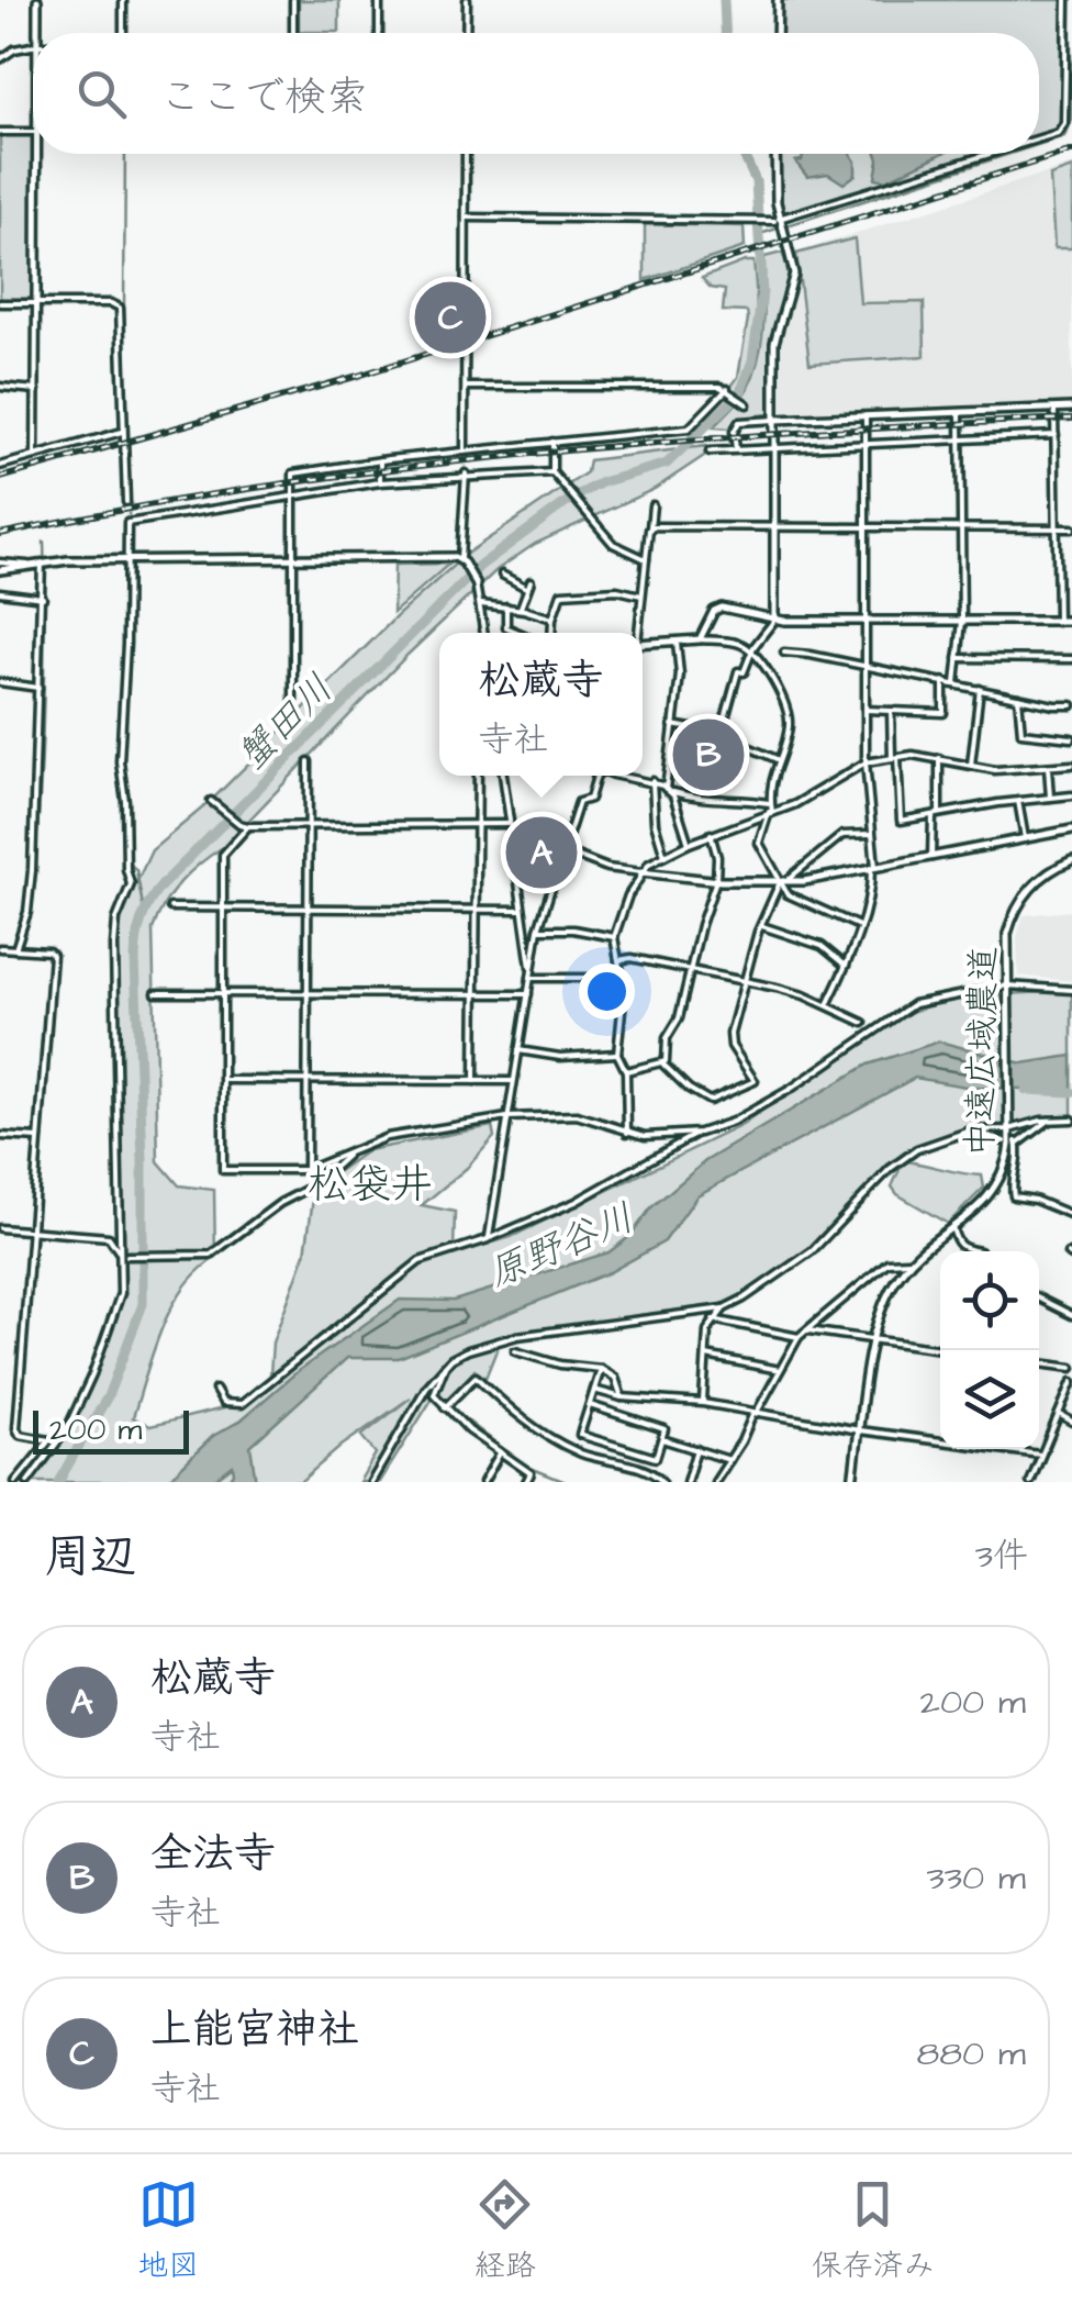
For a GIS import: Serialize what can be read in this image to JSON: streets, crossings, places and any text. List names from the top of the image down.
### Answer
{
  "streets": {
    "street": ["中遠広域農道"]
  },
  "districts": ["松袋井"],
  "water": ["蟹田川", "原野谷川"],
  "scale_bar": "200 m",
  "page": {
    "search": "ここで検索",
    "pins": ["C", "B", "A"],
    "popup": ["松蔵寺", "寺社"],
    "scale": "200 m",
    "heading": ["周辺", "3件"],
    "list": [
      {
        "mark": "A",
        "name": "松蔵寺",
        "note": "寺社",
        "value": "200 m"
      },
      {
        "mark": "B",
        "name": "全法寺",
        "note": "寺社",
        "value": "330 m"
      },
      {
        "mark": "C",
        "name": "上能宮神社",
        "note": "寺社",
        "value": "880 m"
      }
    ],
    "nav": ["地図", "経路", "保存済み"]
  }
}
